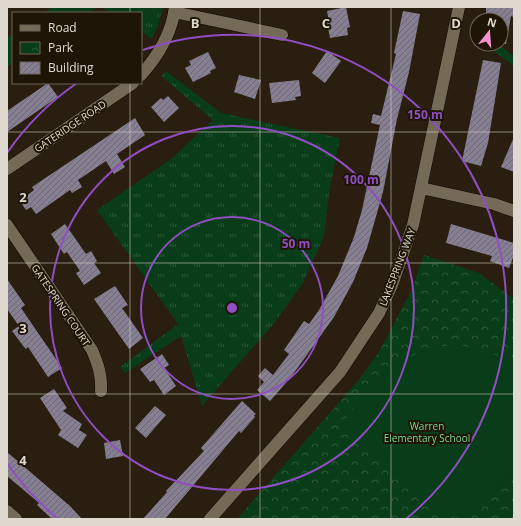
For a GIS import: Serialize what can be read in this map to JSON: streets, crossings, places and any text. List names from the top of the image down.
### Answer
{
  "streets": {
    "street": ["GATERIDGE ROAD", "LAKESPRING WAY", "GATESPRING COURT"]
  },
  "parks": ["Warren Elementary School"],
  "legend": ["Road", "Park", "Building"],
  "north": "top",
  "grid": {
    "columns": ["B", "C", "D"],
    "rows": ["2", "3", "4"]
  },
  "rings": ["150 m", "100 m", "50 m"]
}
